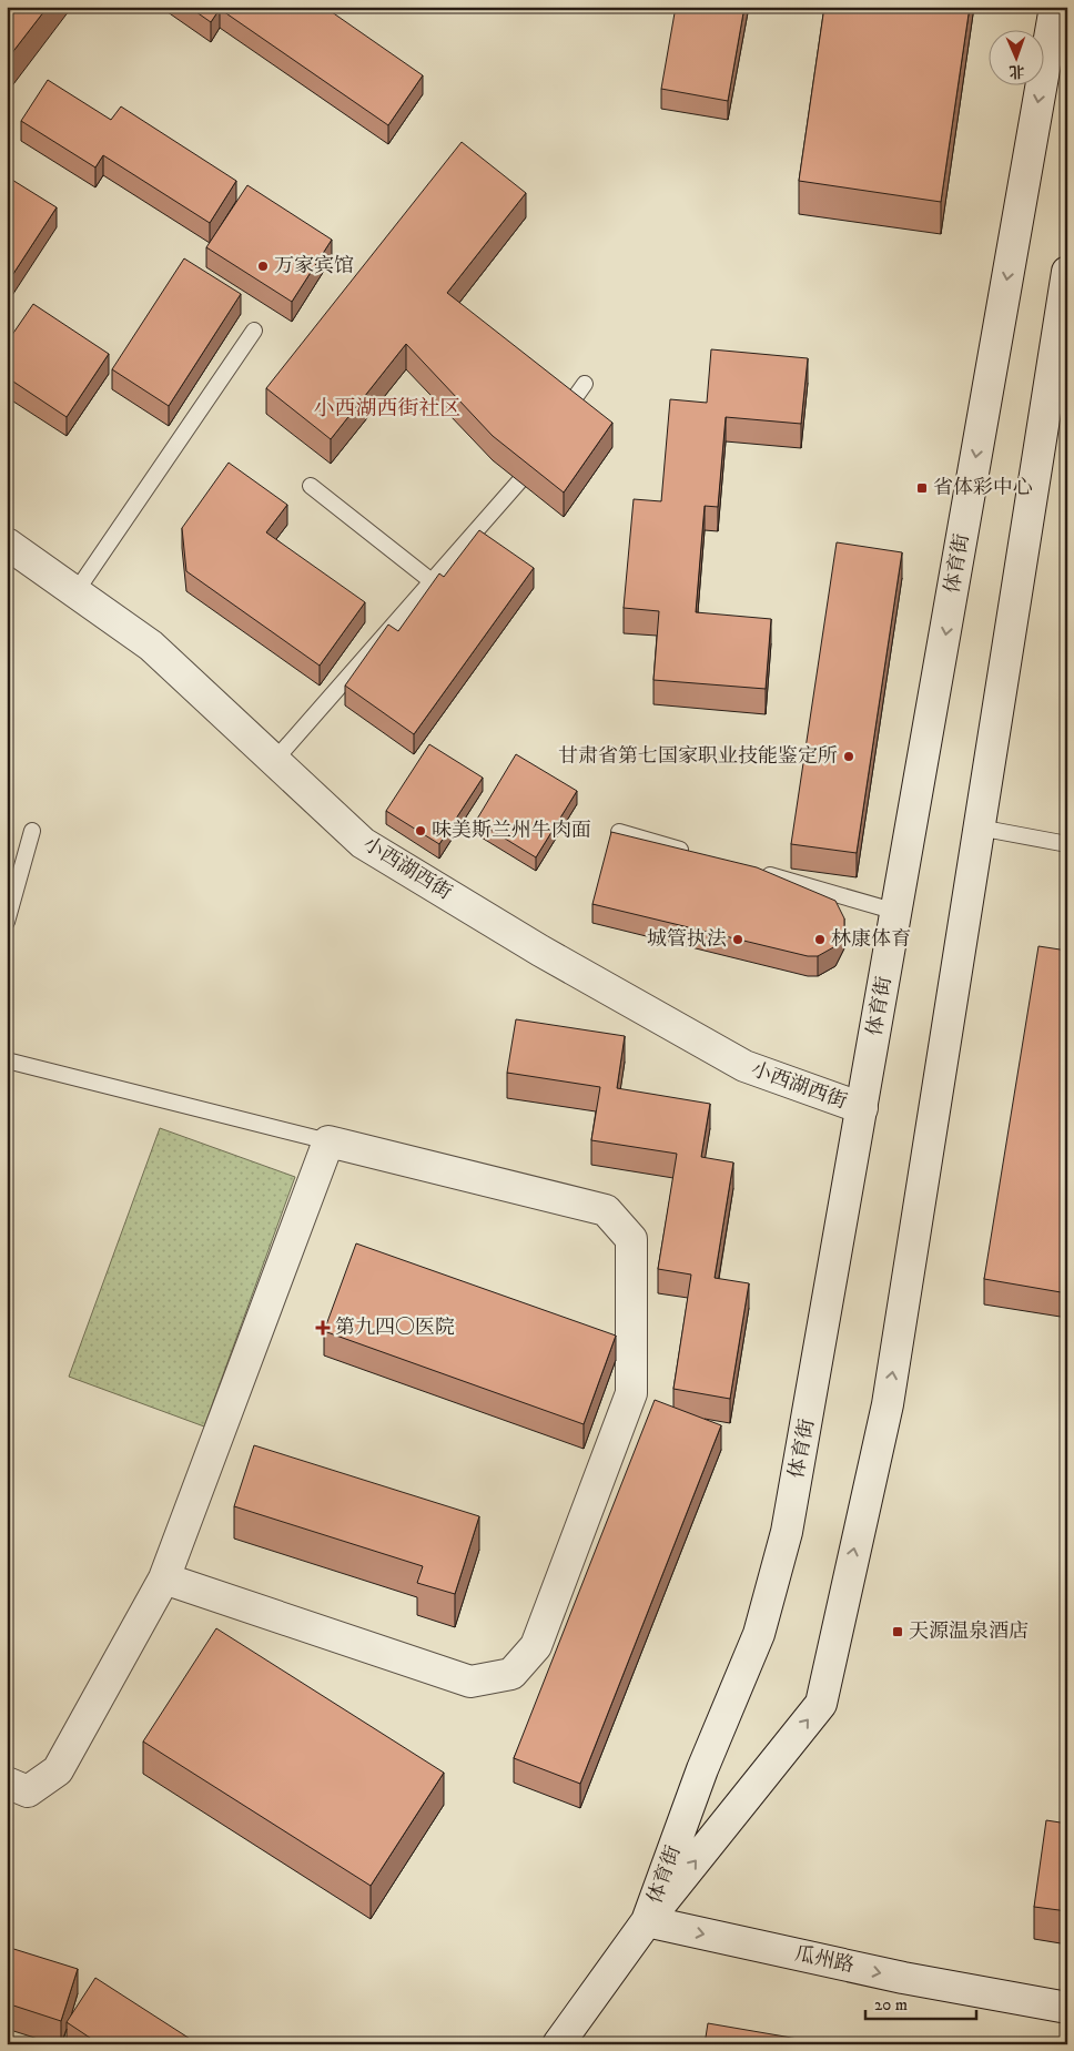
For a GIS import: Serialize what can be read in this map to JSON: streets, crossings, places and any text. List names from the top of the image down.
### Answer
{
  "streets": {
    "street": ["体育街", "小西湖西街", "瓜州路"]
  },
  "crossings": [
    ["体育街", "小西湖西街"],
    ["体育街", "瓜州路"]
  ],
  "one_way": ["瓜州路"],
  "districts": ["小西湖西街社区"],
  "places": {
    "other": [
      "万家宾馆",
      "甘肃省第七国家职业技能鉴定所",
      "味美斯兰州牛肉面",
      "城管执法",
      "林康体育"
    ],
    "transit": ["省体彩中心", "天源温泉酒店"],
    "health": ["第九四〇医院"]
  },
  "scale_bar": "20 m",
  "north": "bottom"
}
